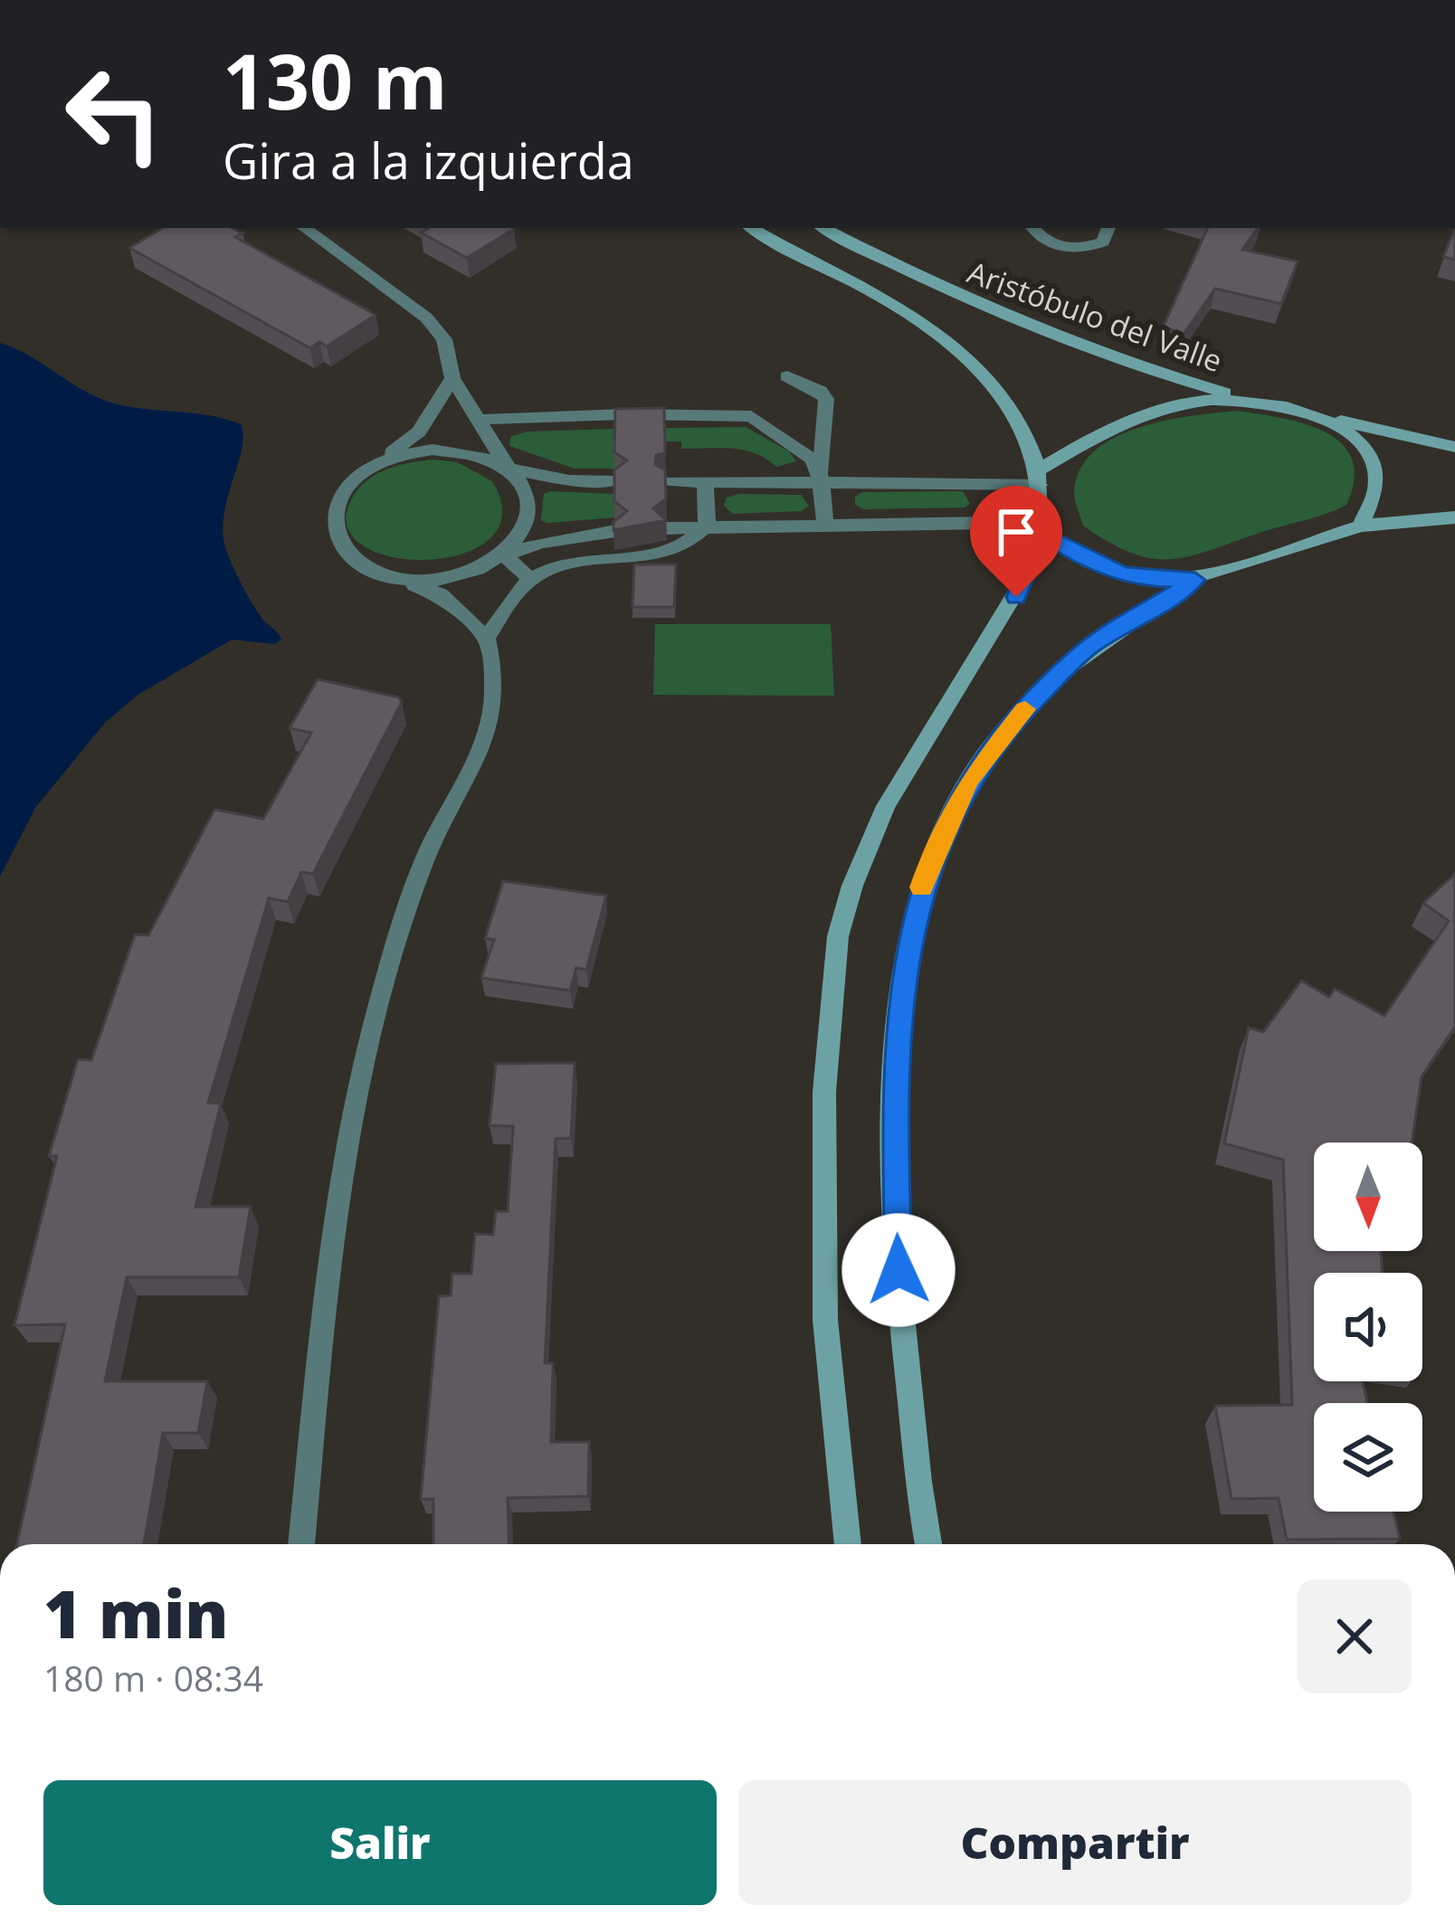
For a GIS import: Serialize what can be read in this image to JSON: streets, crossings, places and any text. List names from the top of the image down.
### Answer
{
  "streets": {
    "street": ["Aristóbulo del Valle"]
  },
  "north": "bottom",
  "page": {
    "turn": ["130 m", "Gira a la izquierda"],
    "heading": ["1 min", "180 m · 08:34"],
    "buttons": ["Salir", "Compartir"]
  }
}
